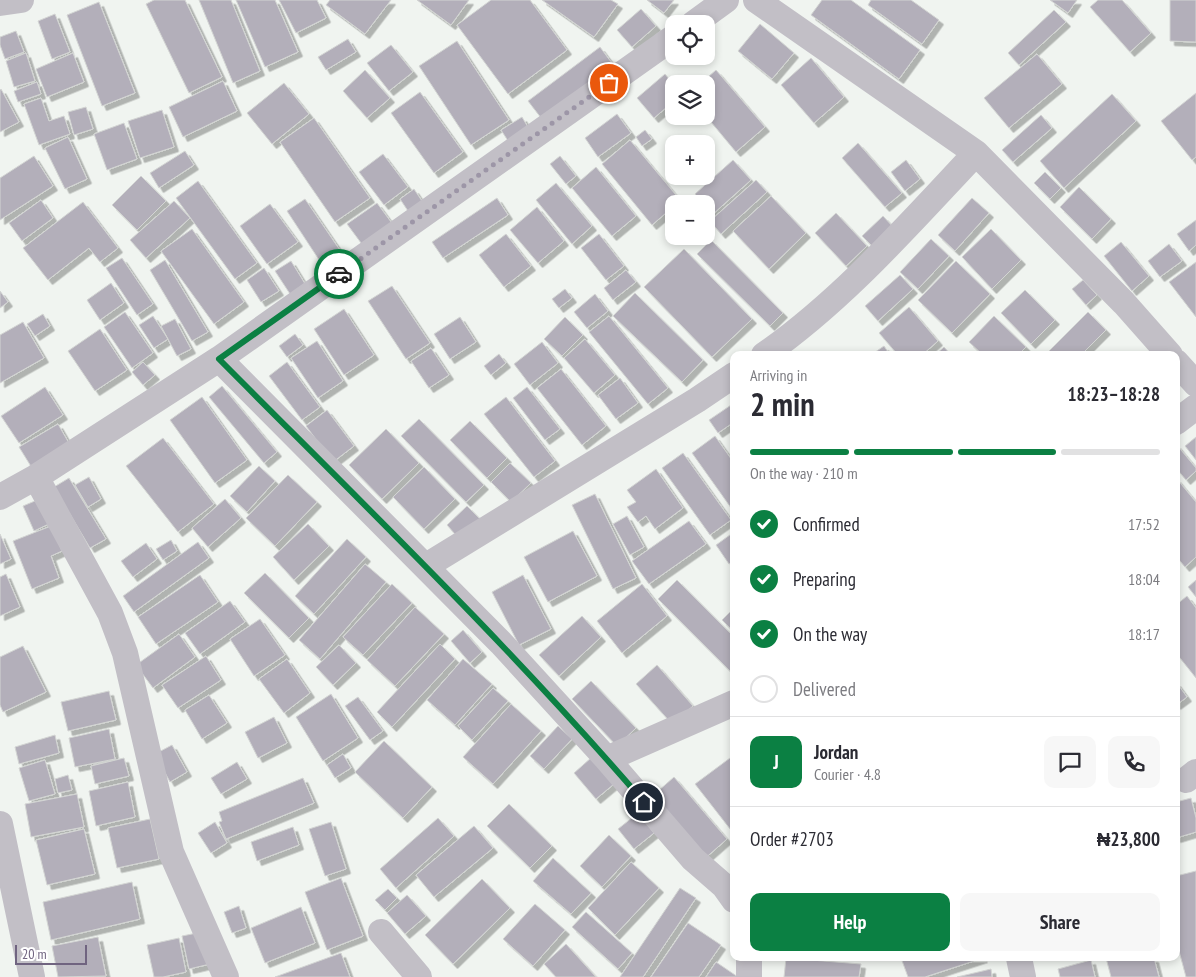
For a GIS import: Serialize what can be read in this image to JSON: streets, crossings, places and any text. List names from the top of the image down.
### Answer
{
  "scale_bar": "20 m",
  "page": {
    "map_buttons": ["+", "−"],
    "heading": ["2 min", "Arriving in", "18:23–18:28"],
    "panel": [
      "Jordan",
      "Courier · 4.8",
      "Order #2703",
      "₦23,800"
    ],
    "bar": "On the way · 210 m",
    "list": [
      ["Confirmed", "17:52"],
      ["Preparing", "18:04"],
      ["On the way", "18:17"],
      "Delivered"
    ],
    "round": "J",
    "buttons": ["Help", "Share"],
    "scale": "20 m"
  }
}
